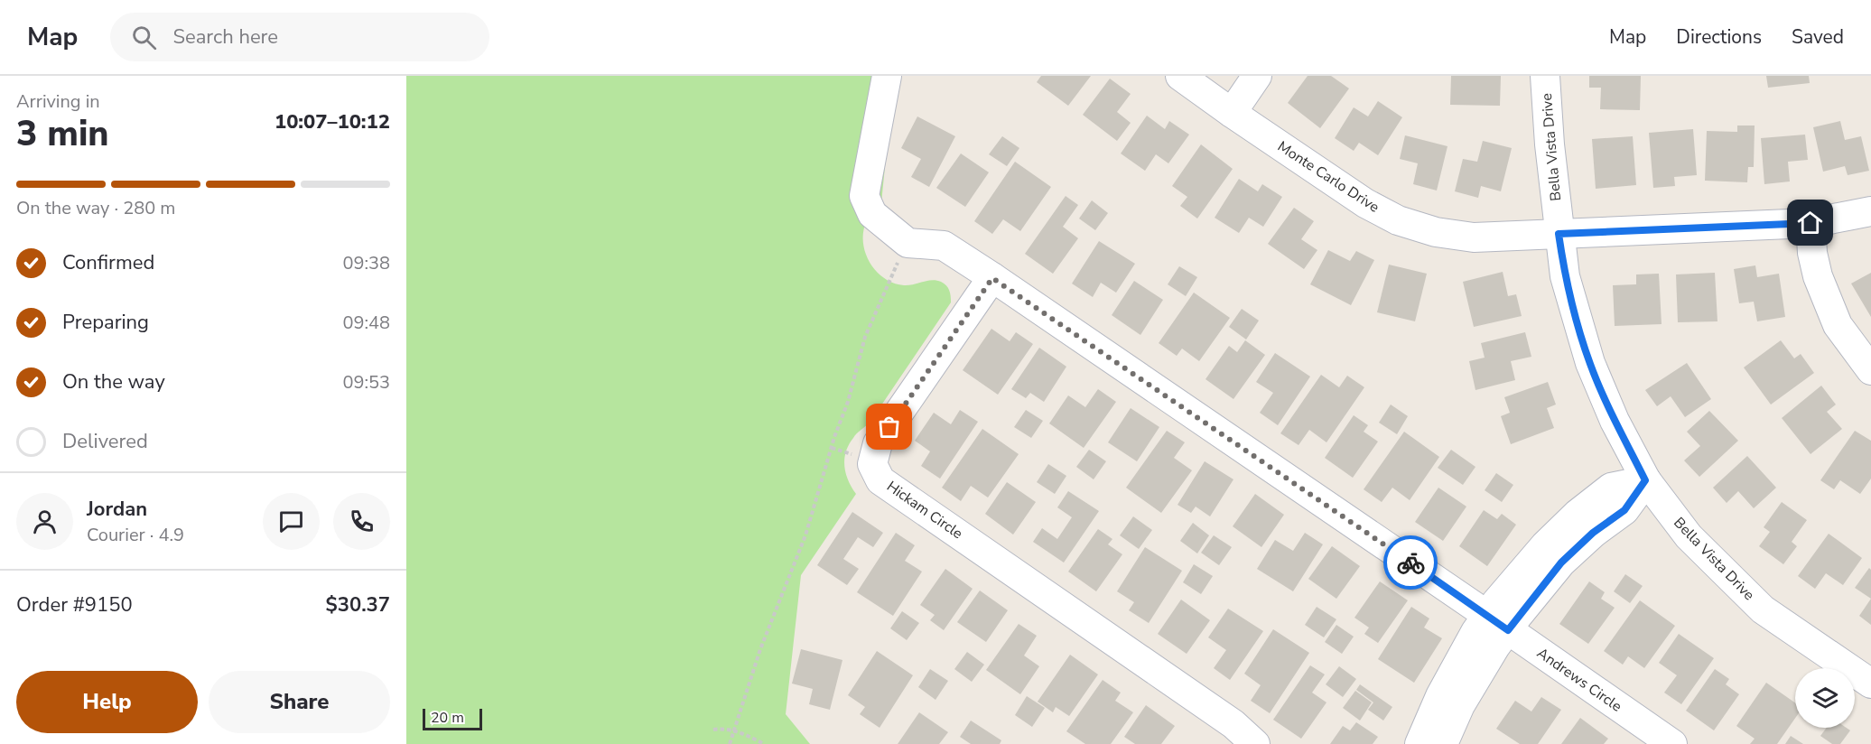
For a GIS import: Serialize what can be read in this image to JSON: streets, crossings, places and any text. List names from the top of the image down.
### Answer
{
  "streets": {
    "street": [
      "Bella Vista Drive",
      "Monte Carlo Drive",
      "Hickam Circle",
      "Andrews Circle"
    ]
  },
  "crossings": [
    ["Bella Vista Drive", "Monte Carlo Drive"]
  ],
  "scale_bar": "20 m",
  "page": {
    "header": "Map",
    "search": "Search here",
    "nav": ["Map", "Directions", "Saved"],
    "heading": ["3 min", "Arriving in", "10:07–10:12"],
    "panel": [
      "Jordan",
      "Courier · 4.9",
      "Order #9150",
      "$30.37"
    ],
    "bar": "On the way · 280 m",
    "list": [
      ["Confirmed", "09:38"],
      ["Preparing", "09:48"],
      ["On the way", "09:53"],
      "Delivered"
    ],
    "buttons": ["Help", "Share"],
    "scale": "20 m"
  }
}
